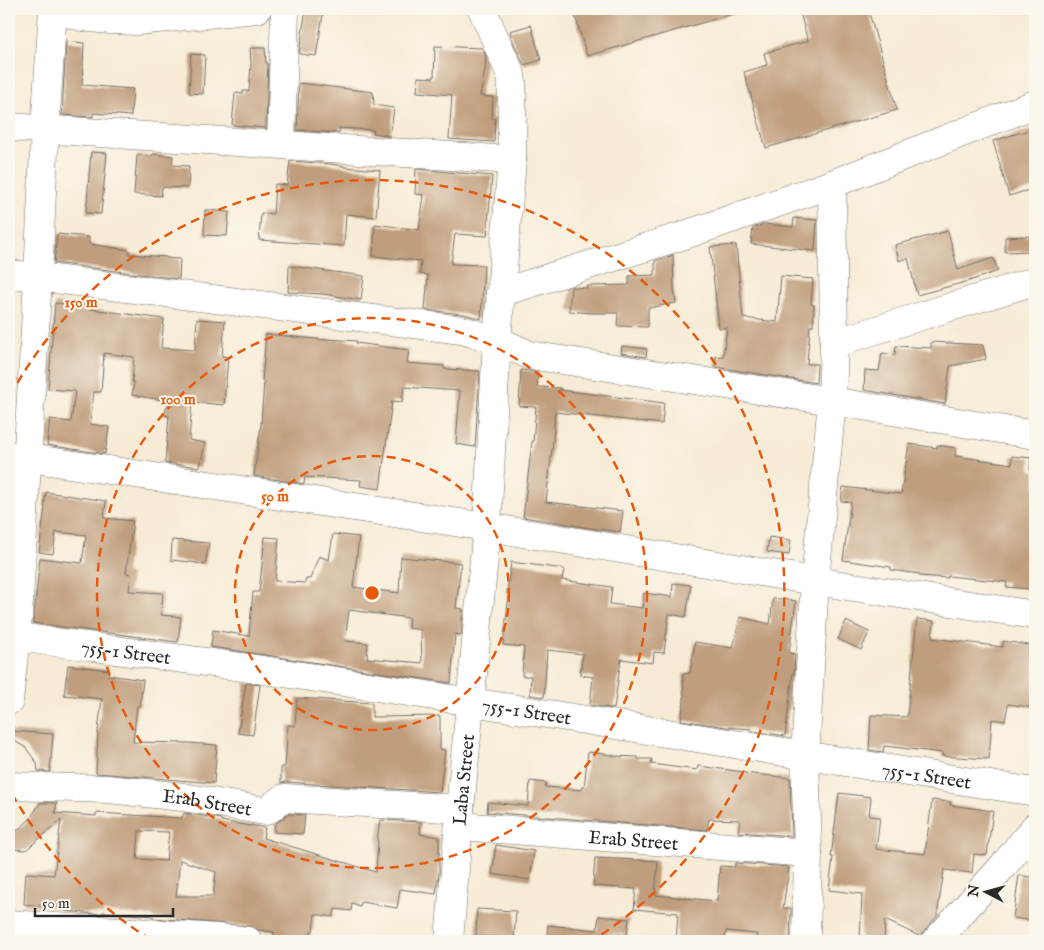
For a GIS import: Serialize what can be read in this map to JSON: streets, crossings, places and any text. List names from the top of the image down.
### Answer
{
  "streets": {
    "street": ["755-1 Street", "Laba Street", "Erab Street"]
  },
  "crossings": [
    ["755-1 Street", "Laba Street"],
    ["Laba Street", "Erab Street"]
  ],
  "scale_bar": "50 m",
  "north": "left",
  "rings": ["150 m", "100 m", "50 m"]
}
